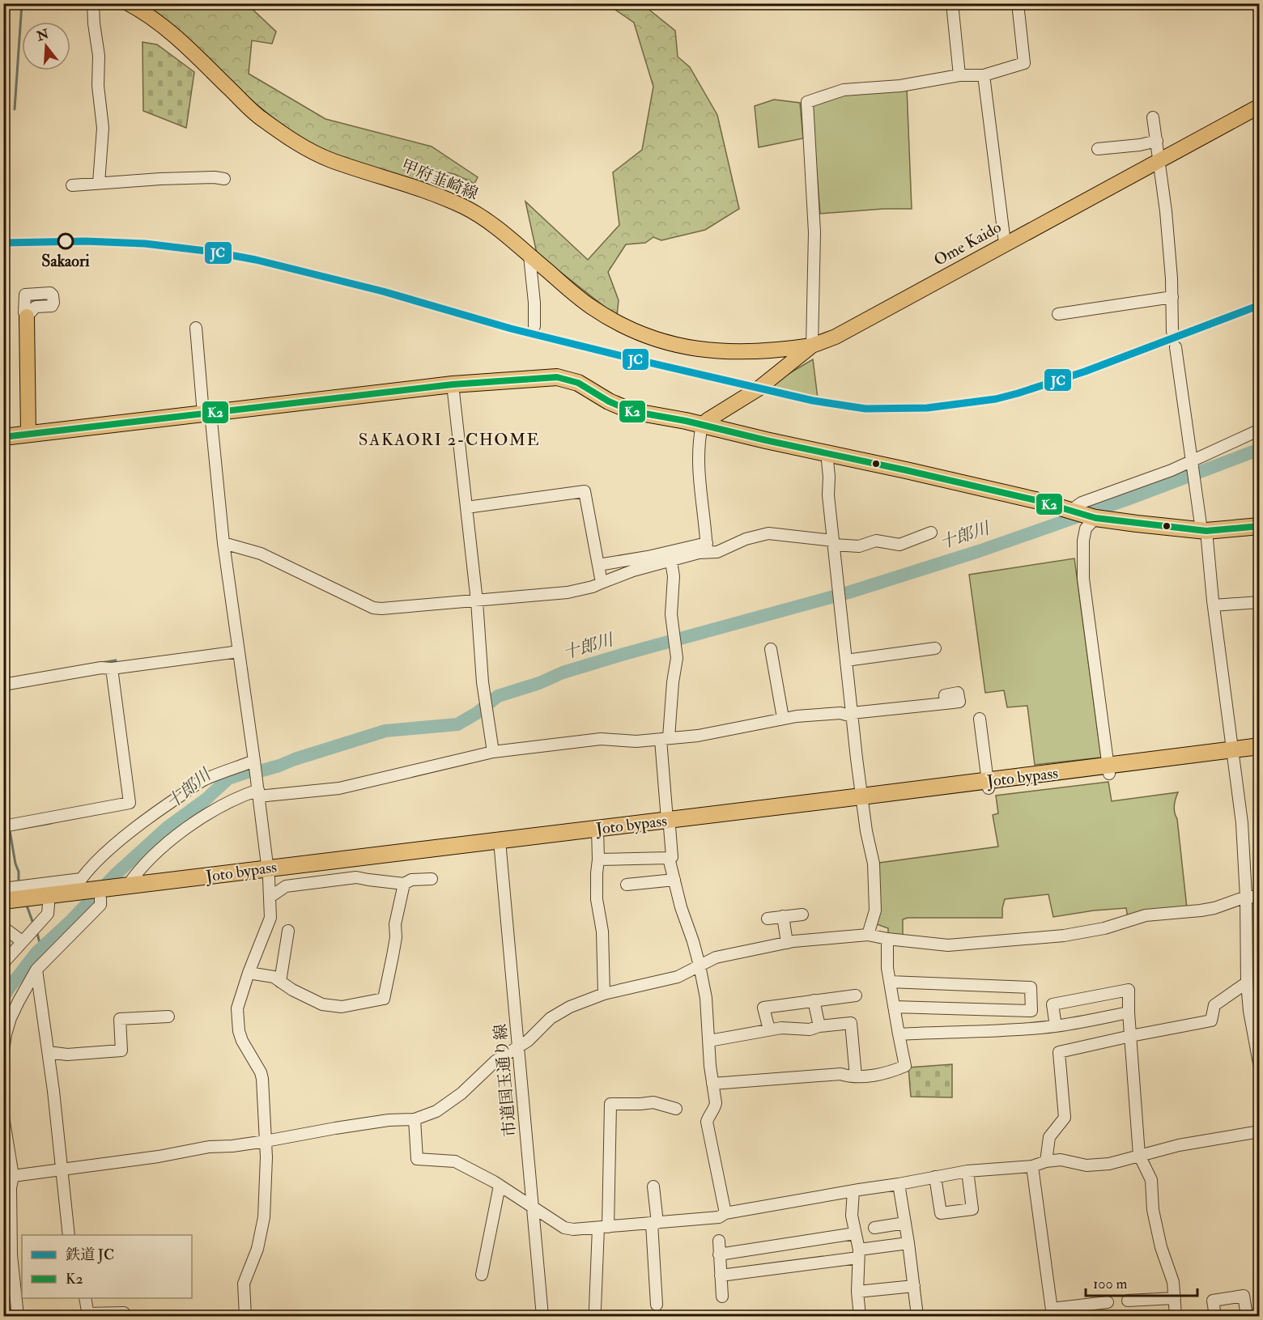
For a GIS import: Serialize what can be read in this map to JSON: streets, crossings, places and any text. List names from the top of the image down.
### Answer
{
  "streets": {
    "highway": ["Joto bypass"],
    "main road": ["甲府韮崎線", "Ome Kaido"],
    "street": ["市道国玉通り線"]
  },
  "crossings": [
    ["甲府韮崎線", "Ome Kaido"],
    ["Joto bypass", "市道国玉通り線"]
  ],
  "districts": ["SAKAORI 2-CHOME"],
  "water": ["十郎川"],
  "places": ["Sakaori"],
  "lines": ["rail line JC", "transit line K2"],
  "legend": ["鉄道 JC", "K2"],
  "scale_bar": "100 m",
  "north": "top"
}
